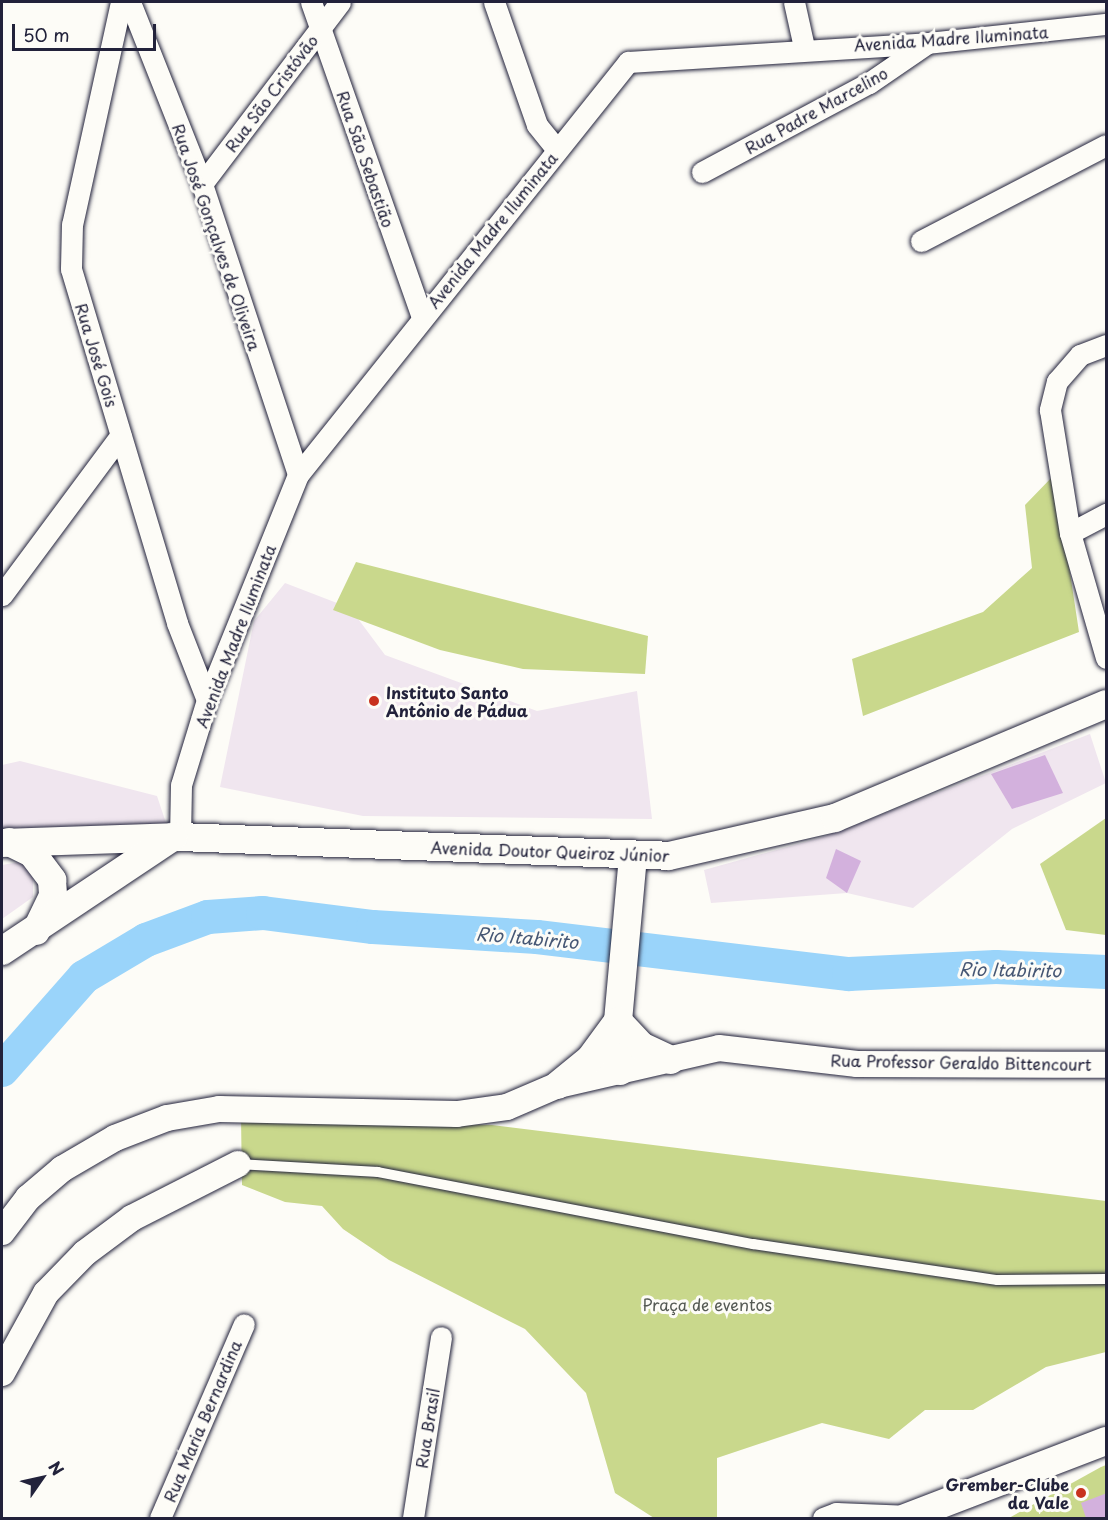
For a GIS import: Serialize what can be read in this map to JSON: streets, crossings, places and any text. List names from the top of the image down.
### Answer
{
  "streets": {
    "main road": ["Avenida Doutor Queiroz Júnior"],
    "street": [
      "Avenida Madre Iluminata",
      "Rua São Cristóvão",
      "Rua Padre Marcelino",
      "Rua São Sebastião",
      "Rua José Gonçalves de Oliveira",
      "Rua José Gois",
      "Rua Professor Geraldo Bittencourt",
      "Rua Maria Bernardina",
      "Rua Brasil"
    ]
  },
  "crossings": [
    ["Avenida Madre Iluminata", "Rua Padre Marcelino"],
    ["Avenida Madre Iluminata", "Rua São Sebastião"],
    ["Avenida Madre Iluminata", "Rua José Gonçalves de Oliveira"],
    ["Avenida Madre Iluminata", "Rua José Gois"],
    ["Avenida Madre Iluminata", "Avenida Doutor Queiroz Júnior"],
    ["Rua São Cristóvão", "Rua São Sebastião"],
    ["Rua São Cristóvão", "Rua José Gonçalves de Oliveira"]
  ],
  "water": ["Rio Itabirito"],
  "parks": ["Praça de eventos"],
  "places": ["Instituto Santo Antônio de Pádua", "Grember-Clube da Vale"],
  "scale_bar": "50 m",
  "north": "top right"
}
